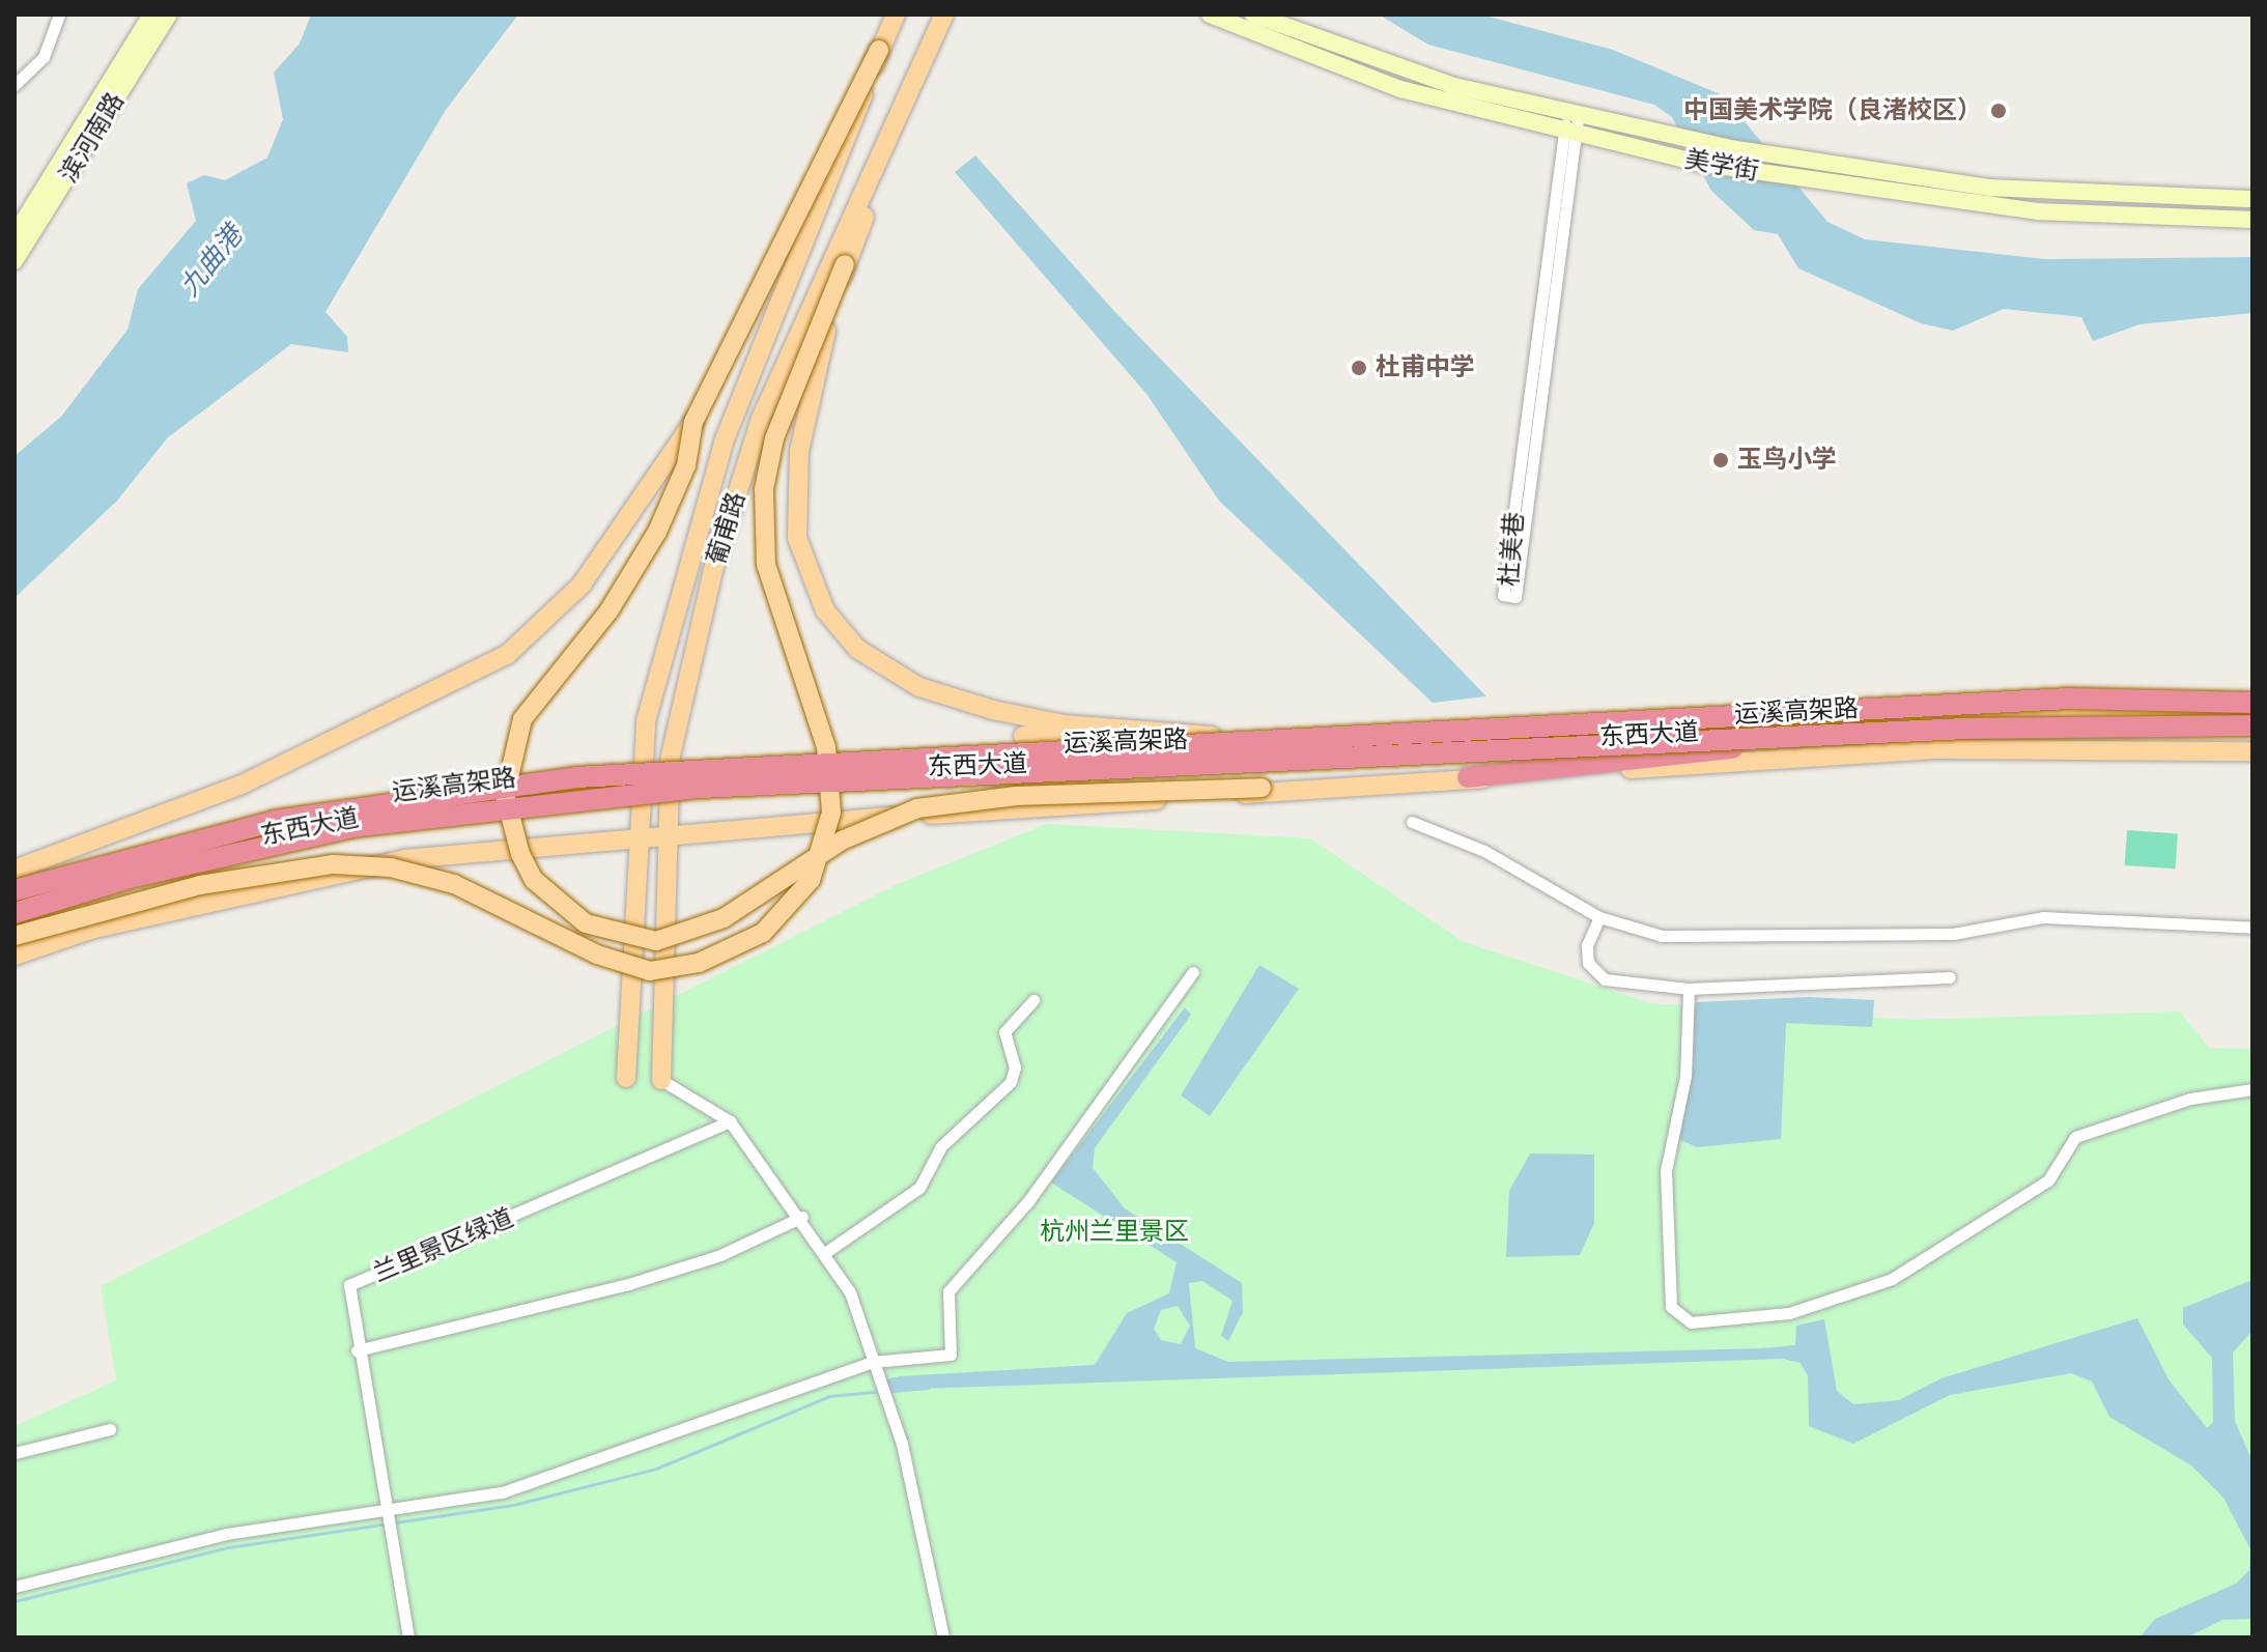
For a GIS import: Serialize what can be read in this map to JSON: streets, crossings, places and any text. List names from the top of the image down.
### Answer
{
  "streets": {
    "highway": ["运溪高架路"],
    "main road": ["葡甫路", "东西大道"],
    "street": [
      "滨河南路",
      "美学街",
      "杜美巷",
      "兰里景区绿道"
    ]
  },
  "crossings": [
    ["美学街", "杜美巷"],
    ["葡甫路", "东西大道"]
  ],
  "water": ["九曲港"],
  "parks": ["杭州兰里景区"],
  "places": ["中国美术学院（良渚校区）", "杜甫中学", "玉鸟小学"]
}
